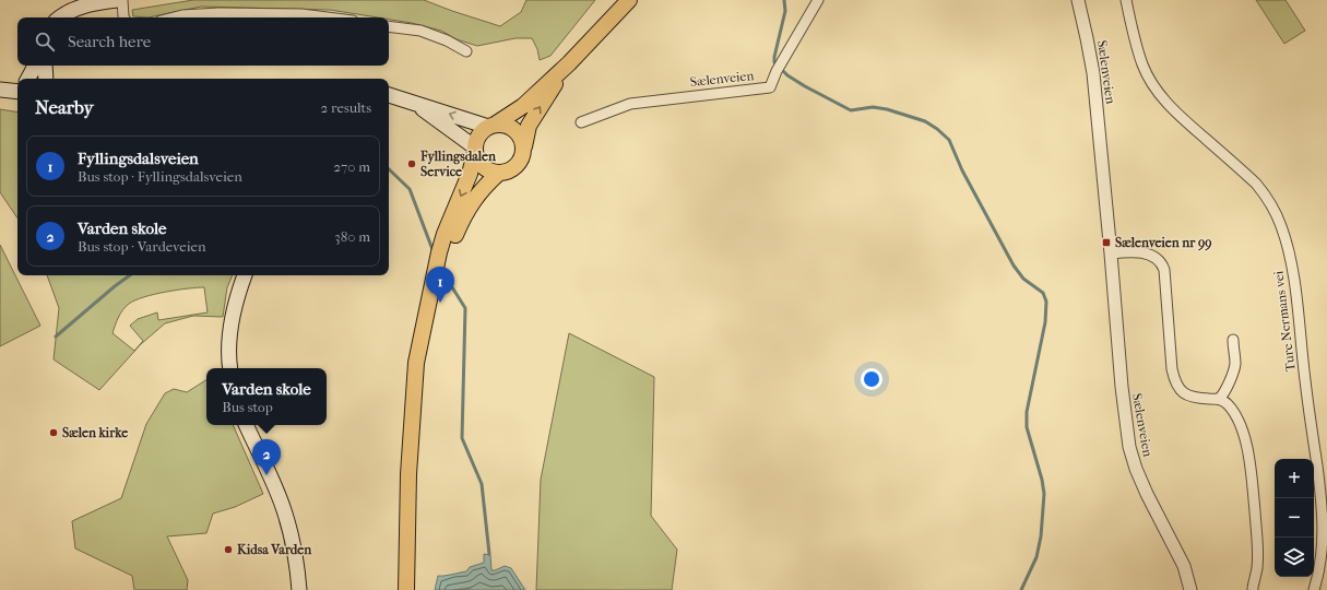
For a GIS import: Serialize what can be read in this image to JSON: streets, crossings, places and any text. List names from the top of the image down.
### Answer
{
  "streets": {
    "street": ["Sælenveien", "Ture Nermans vei"]
  },
  "places": {
    "other": ["Fyllingsdalen Service", "Sælen kirke", "Kidsa Varden"],
    "transit": ["Sælenveien nr 99"]
  },
  "page": {
    "search": "Search here",
    "heading": ["Nearby", "2 results"],
    "list": [
      {
        "mark": "1",
        "name": "Fyllingsdalsveien",
        "note": "Bus stop · Fyllingsdalsveien",
        "value": "270 m"
      },
      {
        "mark": "2",
        "name": "Varden skole",
        "note": "Bus stop · Vardeveien",
        "value": "380 m"
      }
    ],
    "pins": ["1", "2"],
    "popup": ["Varden skole", "Bus stop"],
    "map_buttons": ["+", "−"]
  }
}
